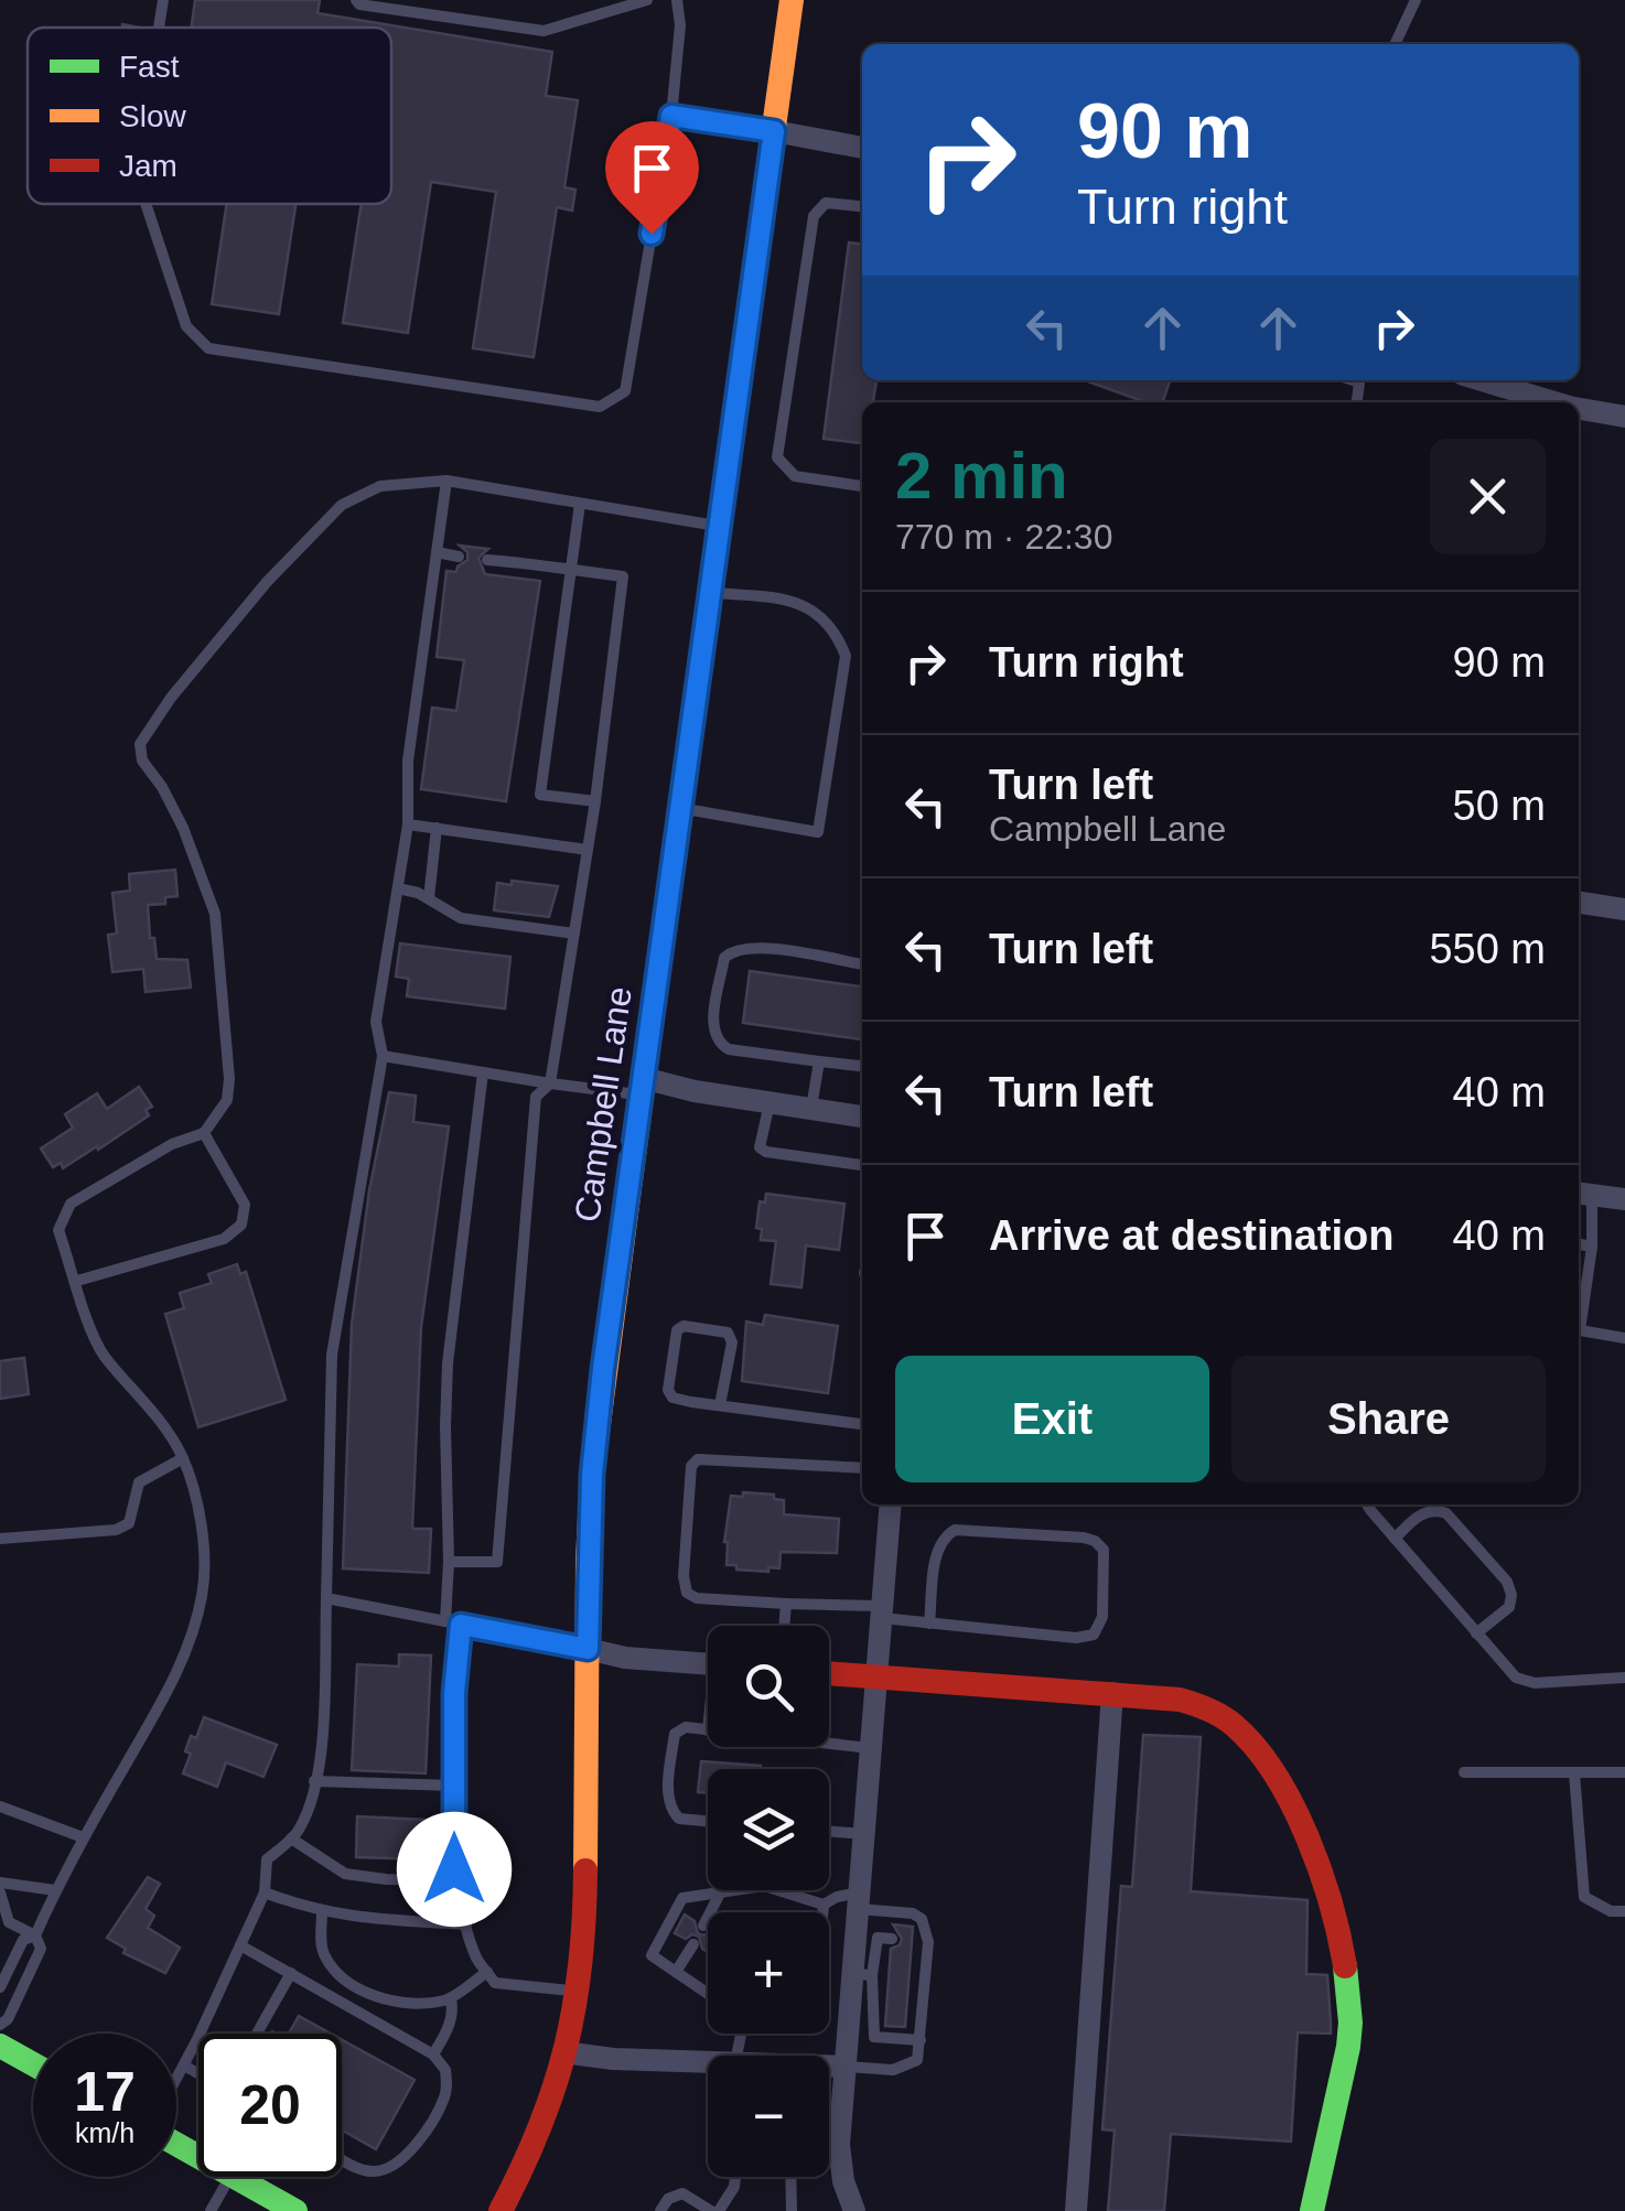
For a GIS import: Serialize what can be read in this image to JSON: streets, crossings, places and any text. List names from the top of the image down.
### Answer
{
  "streets": {
    "main road": ["Campbell Lane"]
  },
  "legend": ["Fast", "Slow", "Jam"],
  "page": {
    "turn": ["90 m", "Turn right"],
    "heading": ["2 min", "770 m · 22:30"],
    "list": [
      {
        "name": "Turn right",
        "value": "90 m"
      },
      {
        "name": "Turn left",
        "note": "Campbell Lane",
        "value": "50 m"
      },
      {
        "name": "Turn left",
        "value": "550 m"
      },
      {
        "name": "Turn left",
        "value": "40 m"
      },
      {
        "name": "Arrive at destination",
        "value": "40 m"
      }
    ],
    "buttons": ["Exit", "Share"],
    "map_buttons": ["+", "−"],
    "speed": "17 km/h",
    "limit": "20"
  }
}
